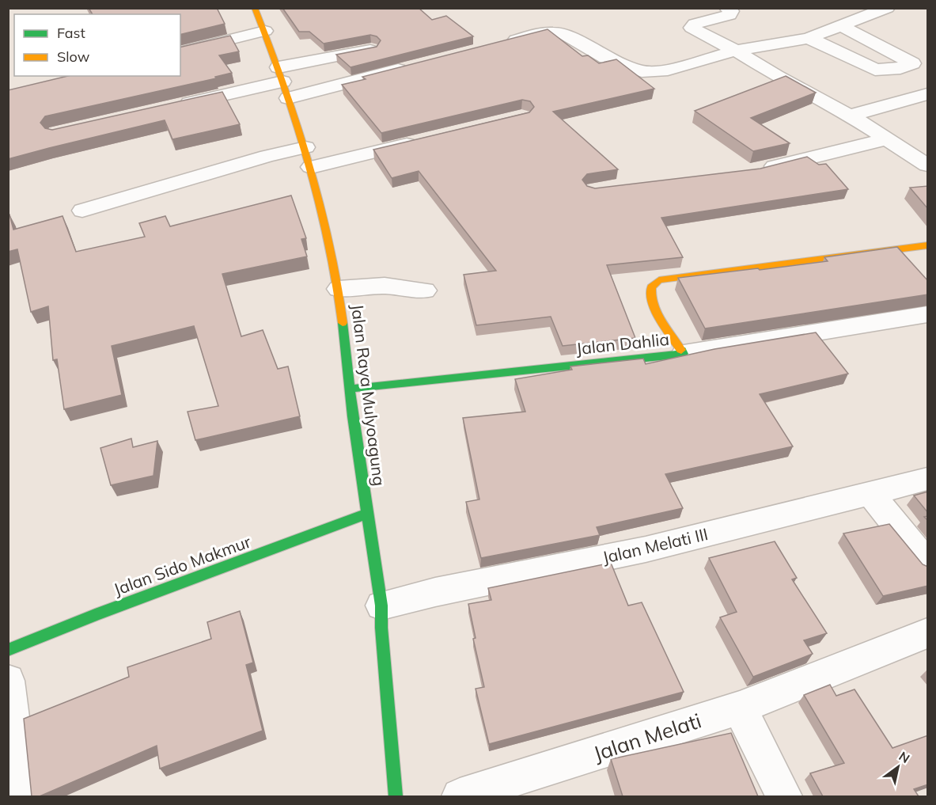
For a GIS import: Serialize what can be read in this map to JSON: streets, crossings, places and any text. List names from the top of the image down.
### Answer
{
  "streets": {
    "main road": ["Jalan Dahlia", "Jalan Raya Mulyoagung", "Jalan Sido Makmur"],
    "street": ["Jalan Melati III", "Jalan Melati"]
  },
  "crossings": [
    ["Jalan Dahlia", "Jalan Raya Mulyoagung"],
    ["Jalan Raya Mulyoagung", "Jalan Melati III"],
    ["Jalan Raya Mulyoagung", "Jalan Sido Makmur"]
  ],
  "legend": ["Fast", "Slow"],
  "north": "top right"
}
